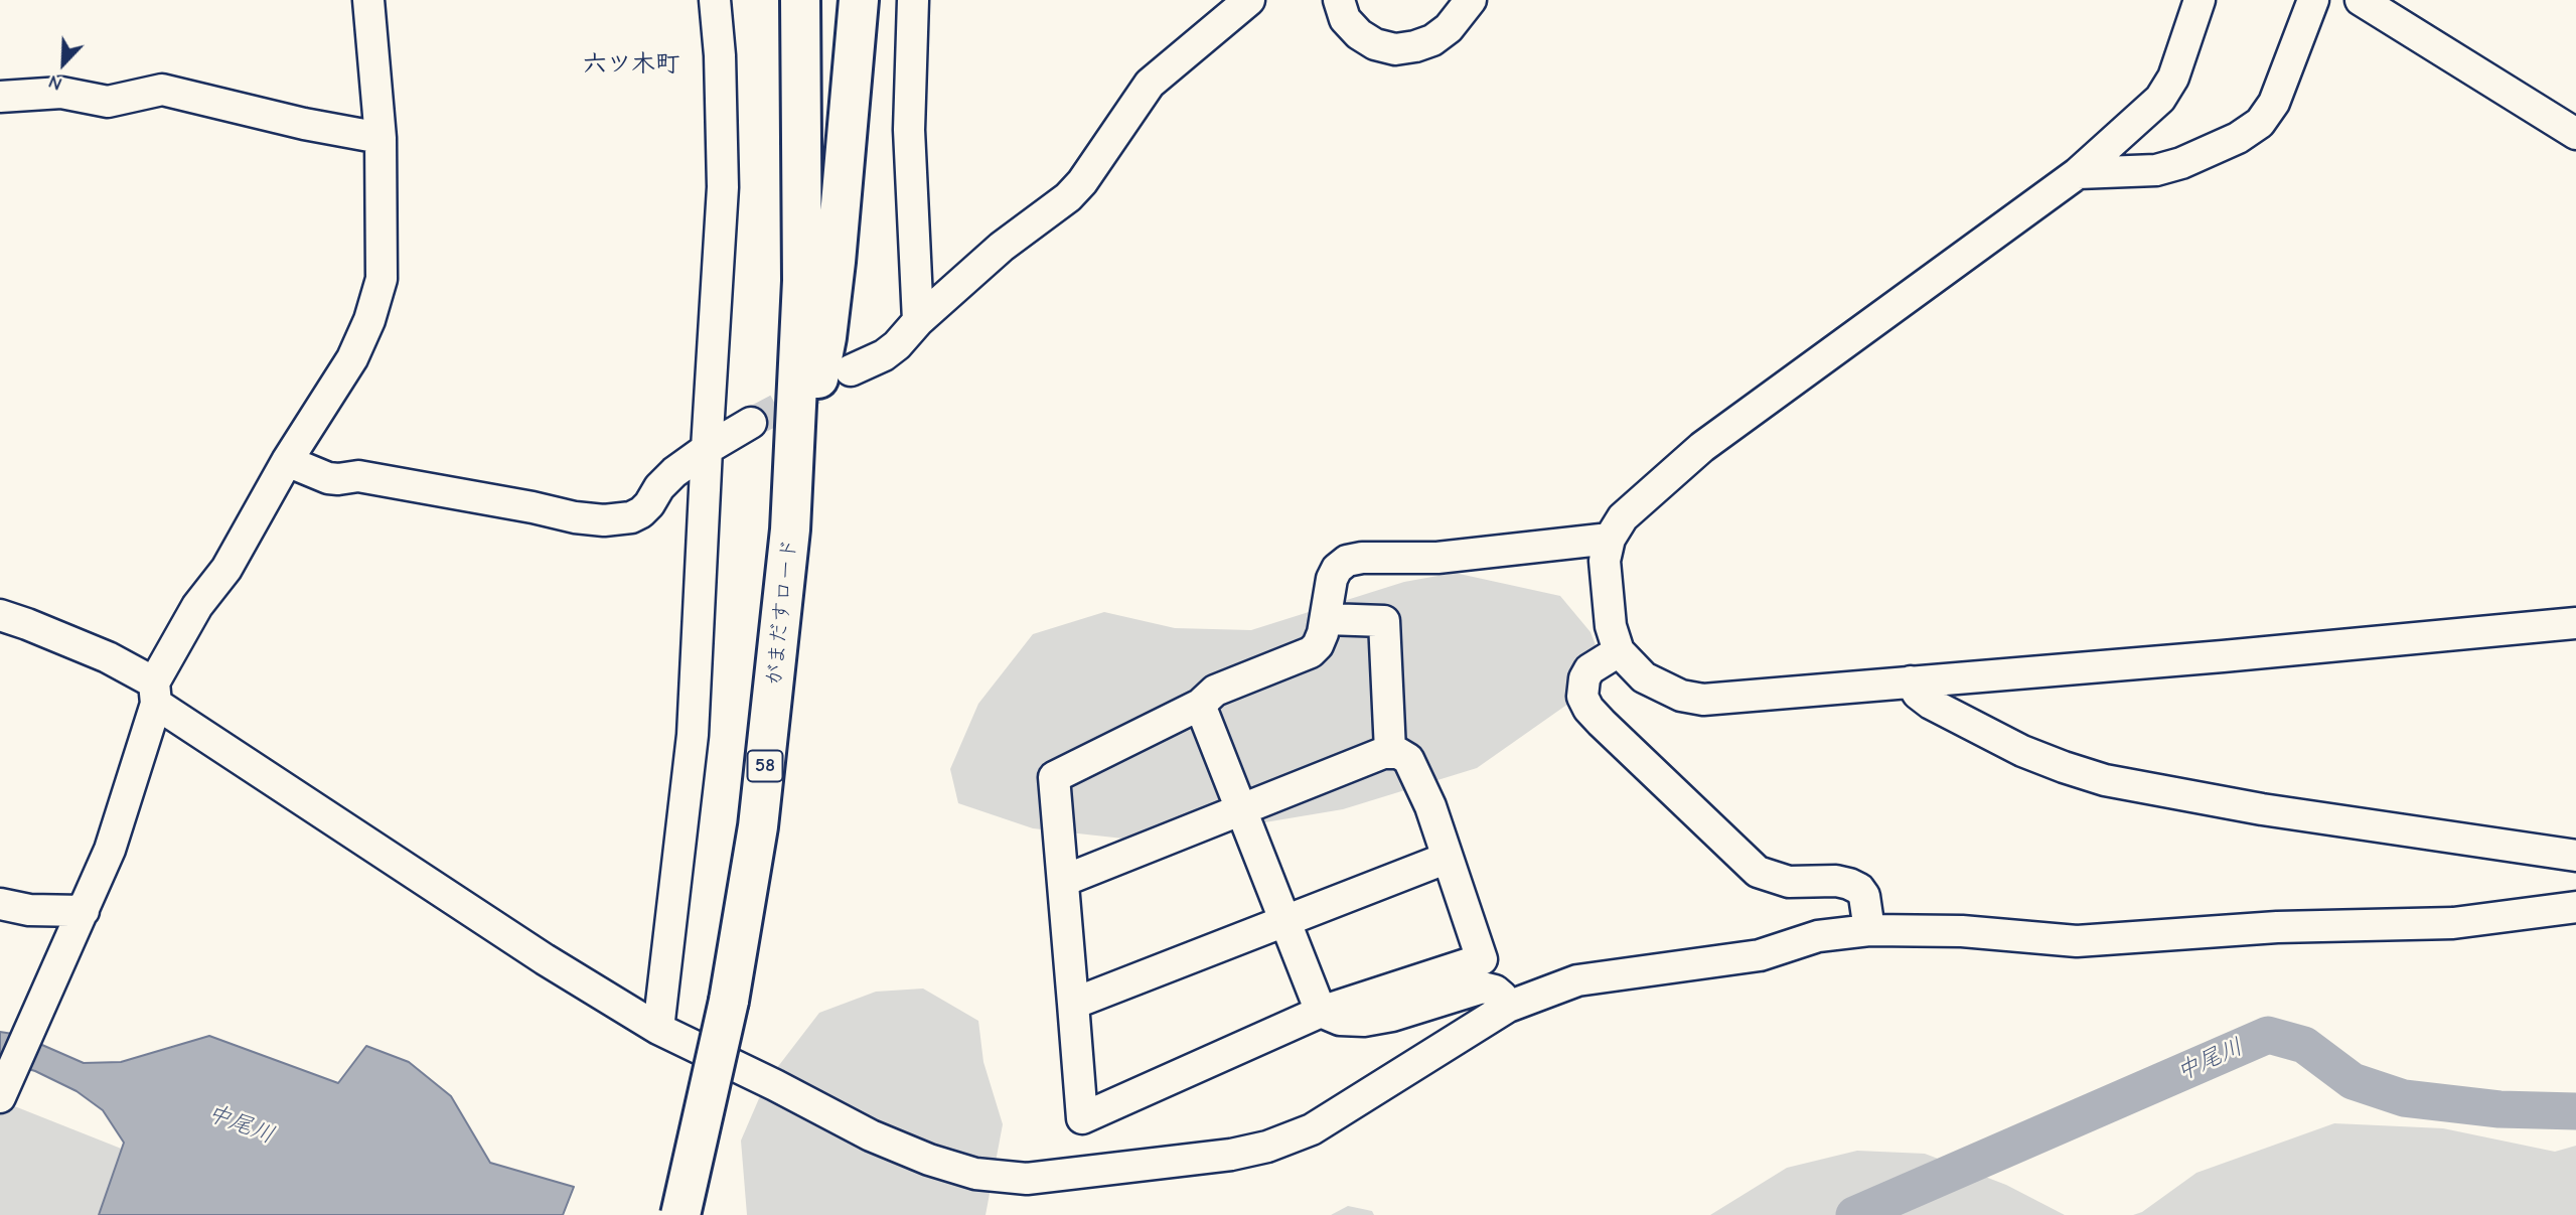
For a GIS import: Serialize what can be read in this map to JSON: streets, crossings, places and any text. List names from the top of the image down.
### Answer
{
  "streets": {
    "highway": ["がまだすロード", "58"]
  },
  "districts": ["六ツ木町"],
  "water": ["中尾川"],
  "north": "bottom left"
}
